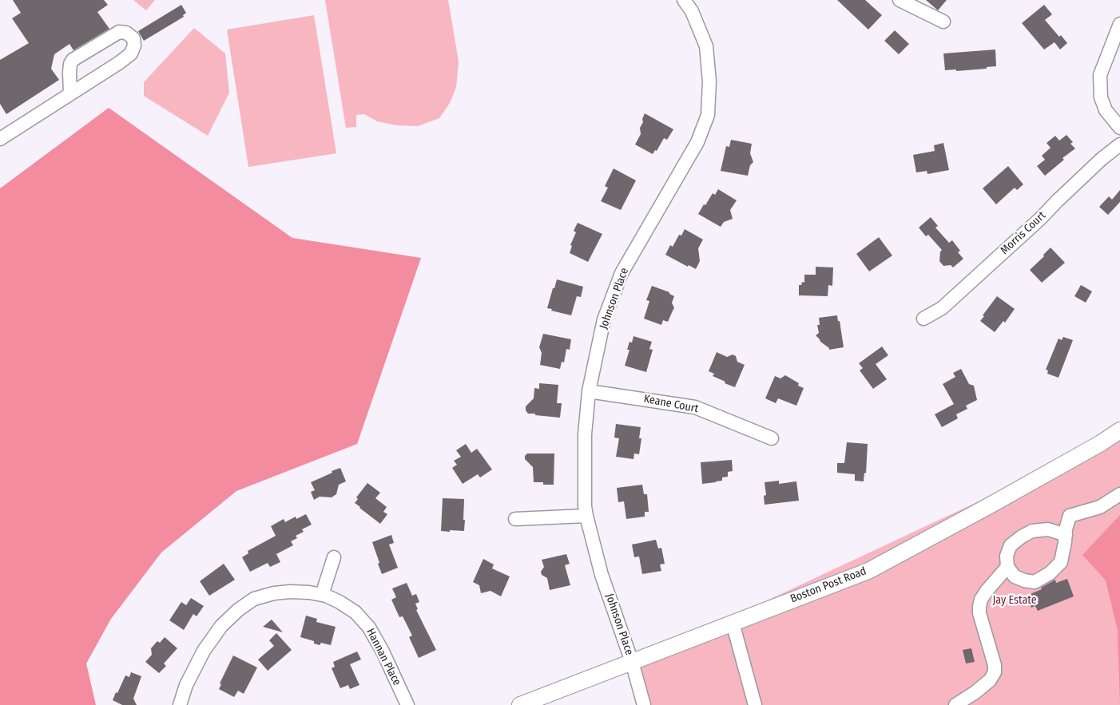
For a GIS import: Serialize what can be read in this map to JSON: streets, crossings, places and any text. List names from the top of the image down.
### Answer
{
  "streets": {
    "main road": ["Boston Post Road"],
    "street": [
      "Morris Court",
      "Johnson Place",
      "Keane Court",
      "Hannan Place"
    ]
  },
  "crossings": [
    ["Johnson Place", "Keane Court"],
    ["Johnson Place", "Boston Post Road"]
  ],
  "parks": ["Jay Estate"]
}
